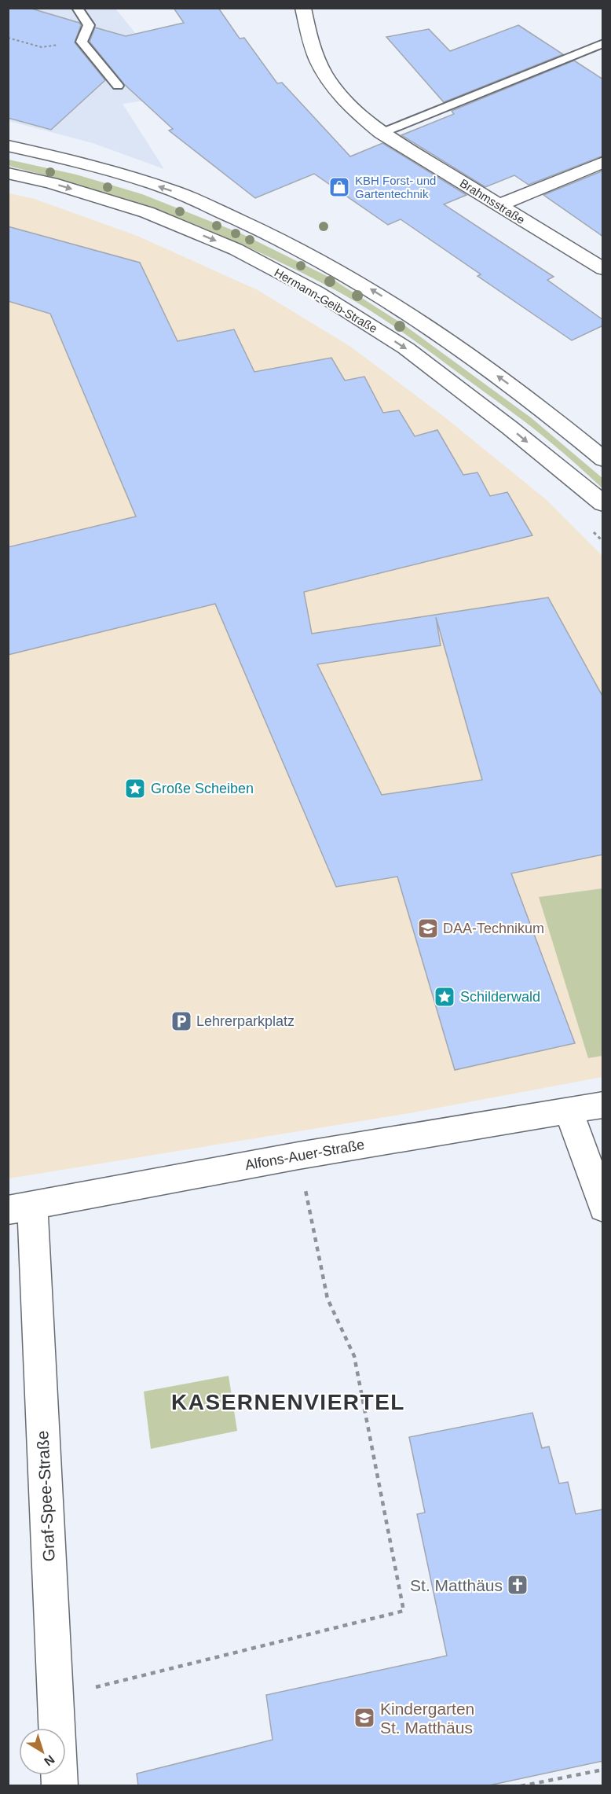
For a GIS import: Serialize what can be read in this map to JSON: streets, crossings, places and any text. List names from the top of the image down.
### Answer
{
  "streets": {
    "street": [
      "Brahmsstraße",
      "Hermann-Geib-Straße",
      "Alfons-Auer-Straße",
      "Graf-Spee-Straße"
    ]
  },
  "crossings": [
    ["Alfons-Auer-Straße", "Graf-Spee-Straße"]
  ],
  "districts": ["KASERNENVIERTEL"],
  "places": {
    "shop": ["KBH Forst- und Gartentechnik"],
    "place": ["Große Scheiben", "Schilderwald"],
    "school or university": ["DAA-Technikum", "Kindergarten St. Matthäus"],
    "parking": ["Lehrerparkplatz"],
    "church": ["St. Matthäus"]
  },
  "north": "bottom right"
}
